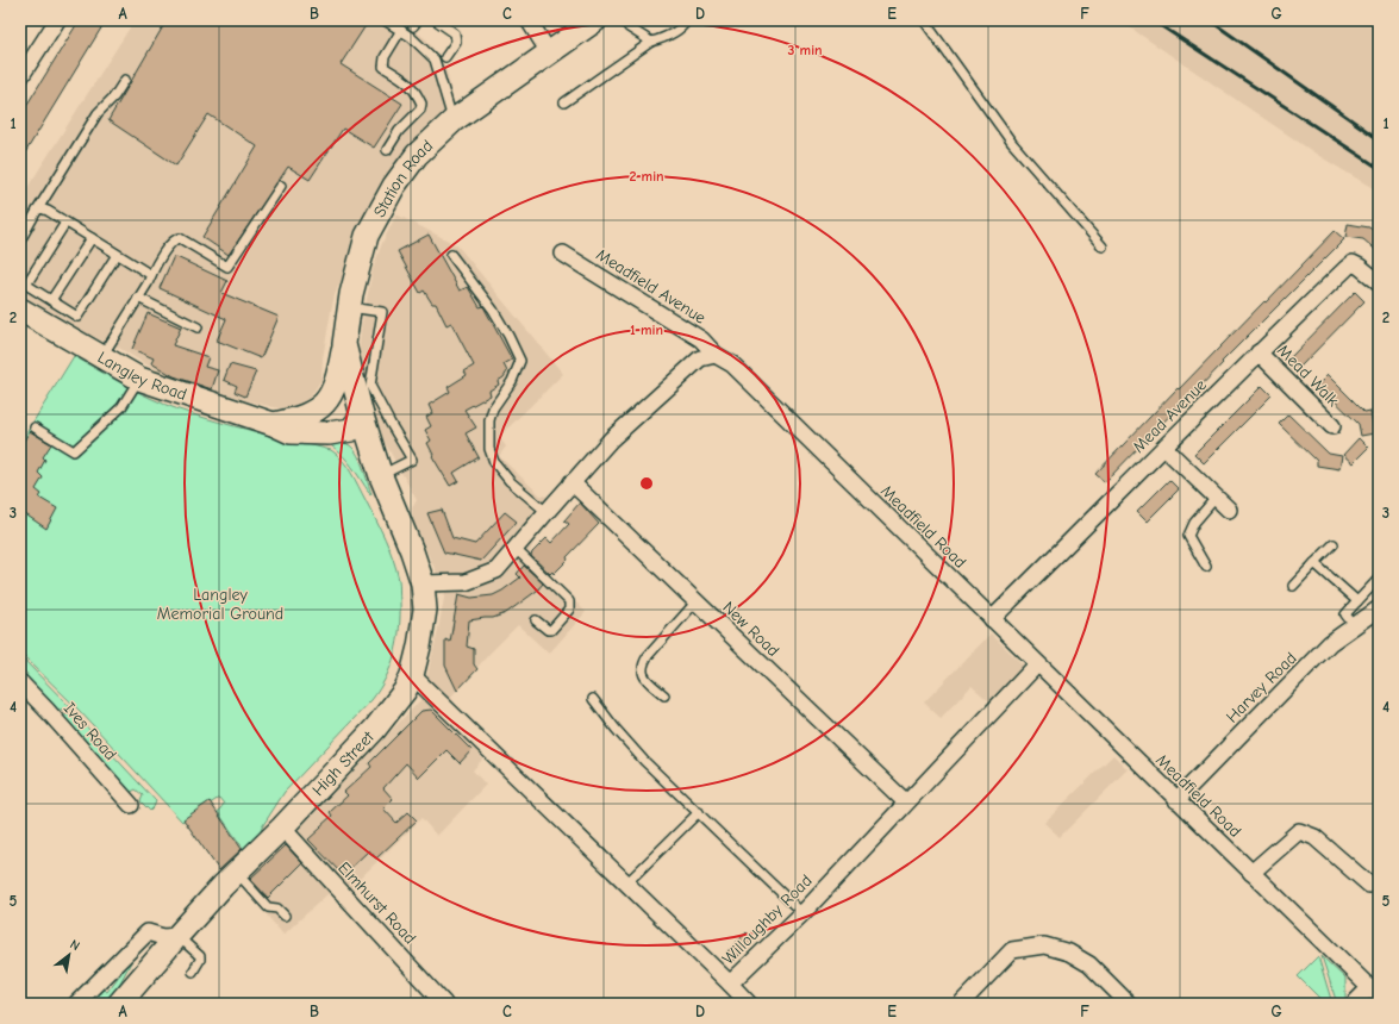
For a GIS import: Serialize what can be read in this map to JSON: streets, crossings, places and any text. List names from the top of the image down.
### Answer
{
  "streets": {
    "main road": ["Station Road", "Langley Road", "High Street"],
    "street": [
      "Meadfield Avenue",
      "Mead Walk",
      "Mead Avenue",
      "Meadfield Road",
      "New Road",
      "Harvey Road",
      "Ives Road",
      "Elmhurst Road",
      "Willoughby Road"
    ]
  },
  "crossings": [
    ["Station Road", "Langley Road"],
    ["Station Road", "High Street"],
    ["Meadfield Avenue", "Meadfield Road"],
    ["Langley Road", "High Street"],
    ["Mead Walk", "Mead Avenue"],
    ["Mead Avenue", "Meadfield Road"],
    ["Meadfield Road", "Harvey Road"],
    ["Meadfield Road", "Willoughby Road"],
    ["New Road", "Willoughby Road"],
    ["High Street", "Elmhurst Road"],
    ["High Street", "Willoughby Road"]
  ],
  "parks": ["Langley Memorial Ground"],
  "north": "top right",
  "grid": {
    "columns": [
      "A",
      "B",
      "C",
      "D",
      "E",
      "F",
      "G"
    ],
    "rows": [
      "1",
      "2",
      "3",
      "4",
      "5"
    ]
  },
  "rings": ["3 min", "2 min", "1 min"]
}
